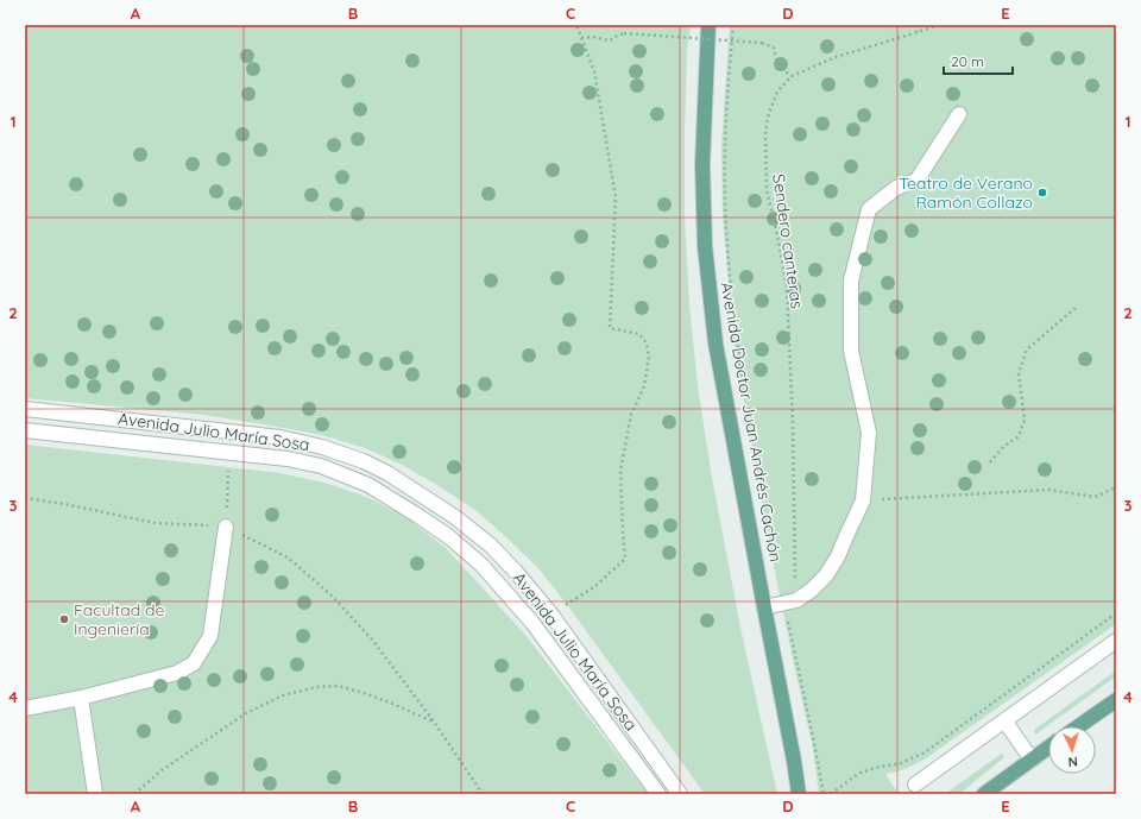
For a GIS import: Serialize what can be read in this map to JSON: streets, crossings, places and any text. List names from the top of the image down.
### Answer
{
  "streets": {
    "main road": ["Avenida Doctor Juan Andrés Cachón"],
    "street": ["Avenida Julio María Sosa"],
    "path": ["Sendero canteras"]
  },
  "places": ["Teatro de Verano Ramón Collazo", "Facultad de Ingeniería"],
  "scale_bar": "20 m",
  "north": "bottom",
  "grid": {
    "columns": [
      "A",
      "B",
      "C",
      "D",
      "E"
    ],
    "rows": [
      "1",
      "2",
      "3",
      "4"
    ]
  }
}
